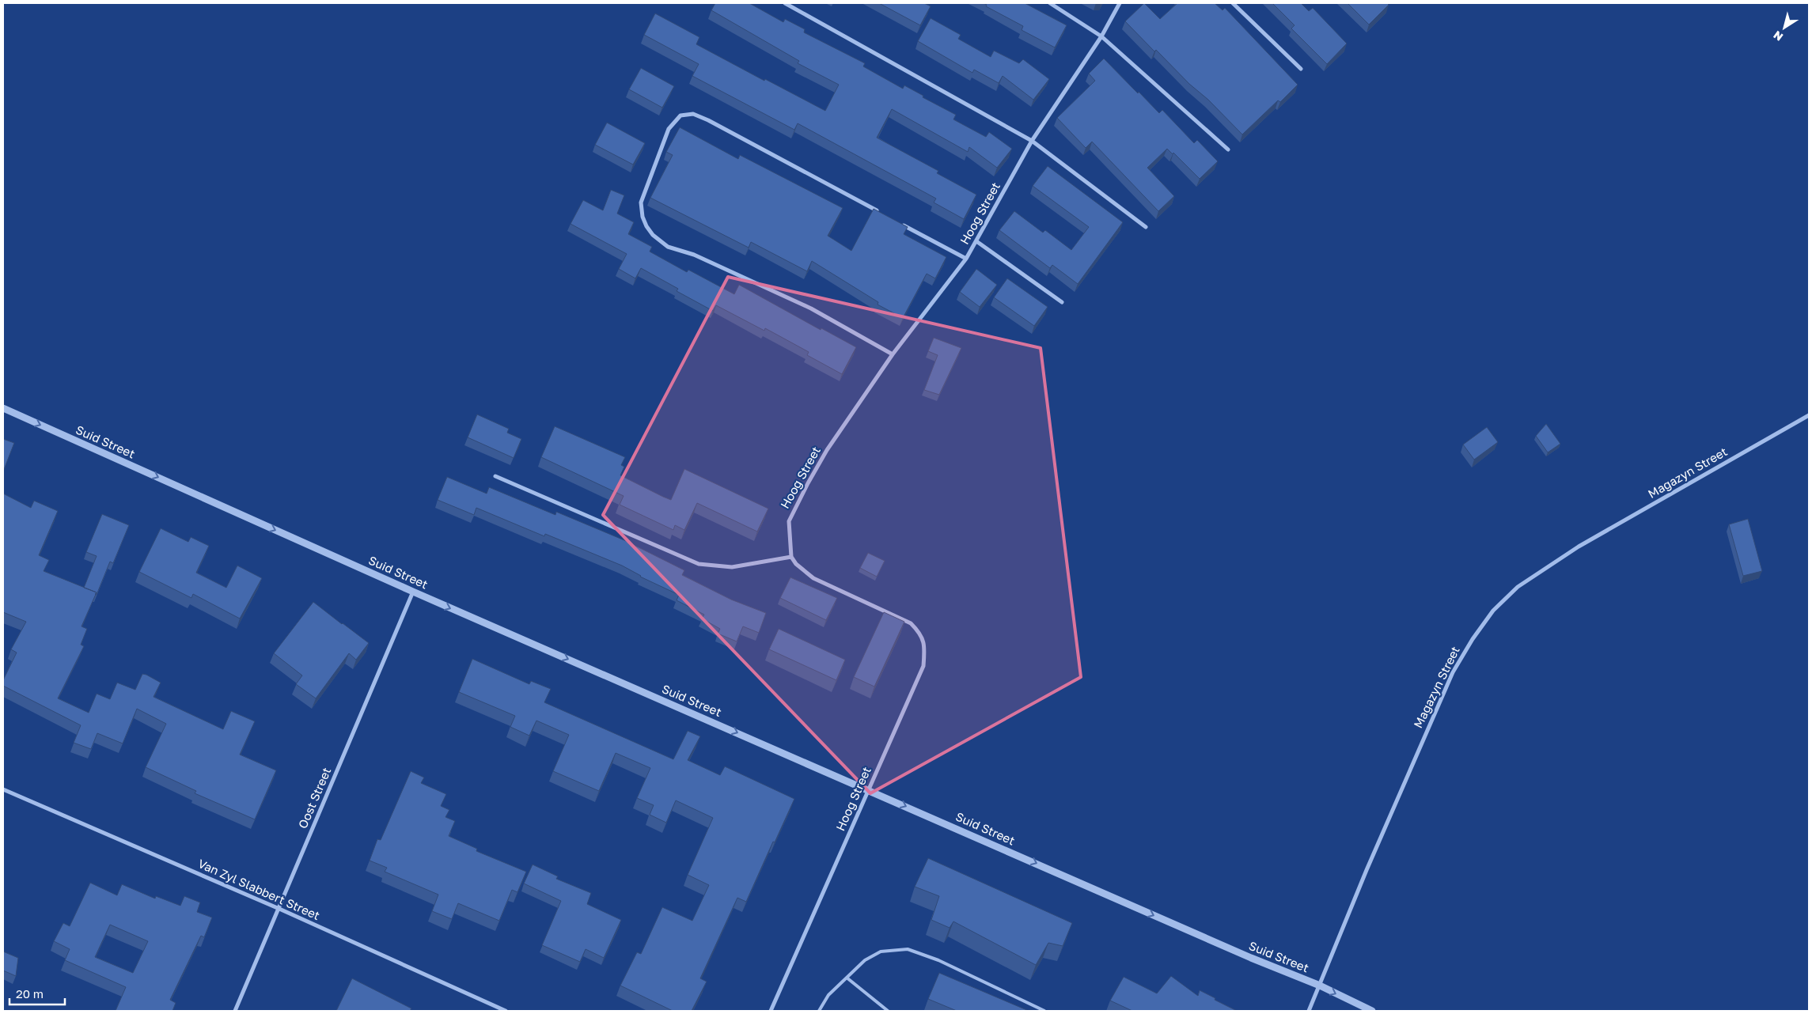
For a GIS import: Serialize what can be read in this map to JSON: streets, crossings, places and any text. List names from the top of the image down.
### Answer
{
  "streets": {
    "street": [
      "Hoog Street",
      "Suid Street",
      "Magazyn Street",
      "Oost Street",
      "Van Zyl Slabbert Street"
    ]
  },
  "crossings": [
    ["Hoog Street", "Suid Street"],
    ["Suid Street", "Magazyn Street"],
    ["Suid Street", "Oost Street"],
    ["Oost Street", "Van Zyl Slabbert Street"]
  ],
  "one_way": ["Suid Street"],
  "scale_bar": "20 m",
  "north": "bottom left"
}
